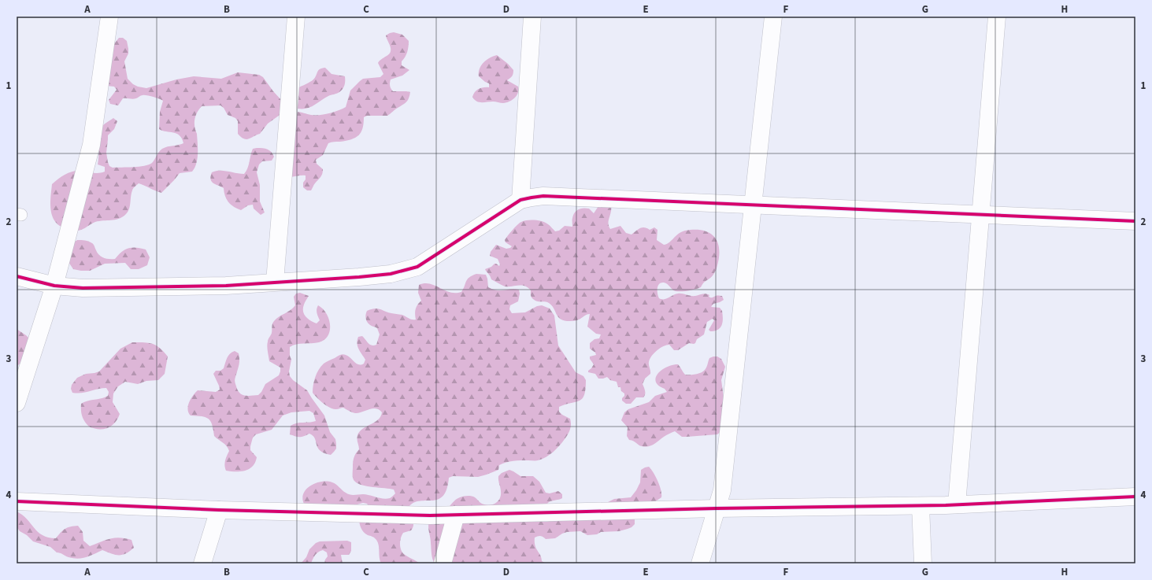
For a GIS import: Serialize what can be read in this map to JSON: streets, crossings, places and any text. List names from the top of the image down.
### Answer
{
  "grid": {
    "columns": [
      "A",
      "B",
      "C",
      "D",
      "E",
      "F",
      "G",
      "H"
    ],
    "rows": [
      "1",
      "2",
      "3",
      "4"
    ]
  }
}
